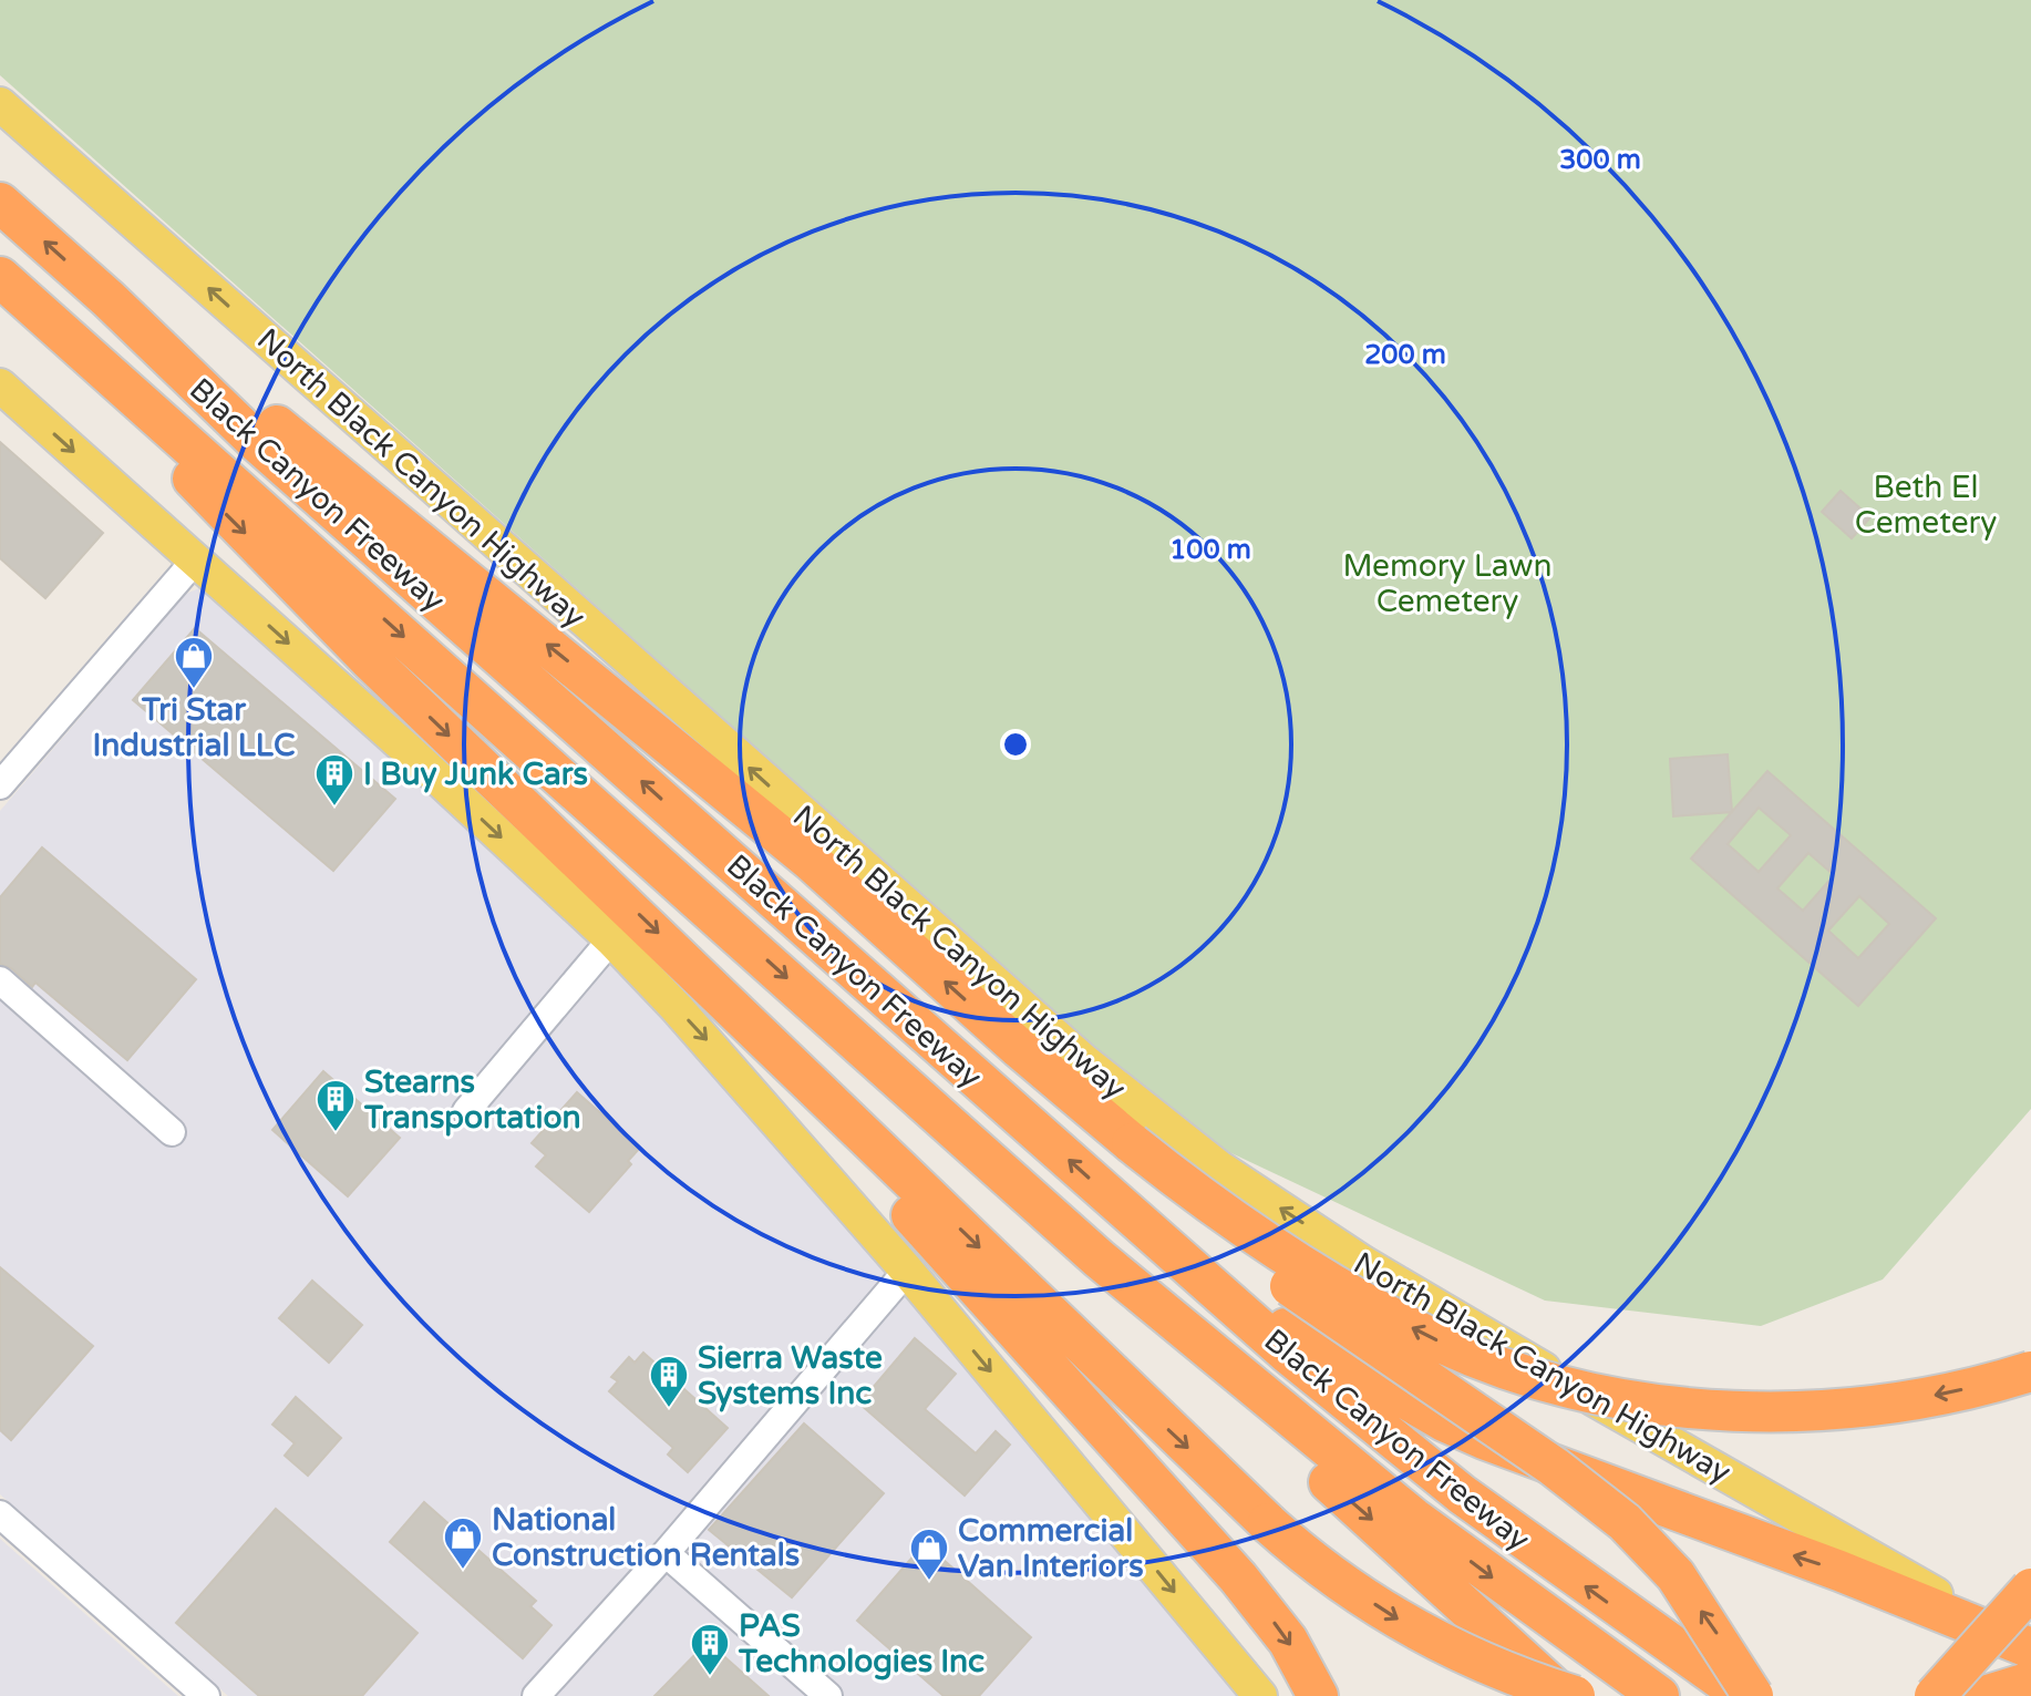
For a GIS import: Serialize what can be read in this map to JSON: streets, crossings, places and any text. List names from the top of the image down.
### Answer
{
  "streets": {
    "highway": ["Black Canyon Freeway"],
    "main road": ["North Black Canyon Highway"]
  },
  "parks": ["Beth El Cemetery", "Memory Lawn Cemetery"],
  "places": {
    "shop": ["Tri Star Industrial LLC", "National Construction Rentals", "Commercial Van Interiors"],
    "building": [
      "I Buy Junk Cars",
      "Stearns Transportation",
      "Sierra Waste Systems Inc",
      "PAS Technologies Inc"
    ]
  },
  "rings": ["300 m", "200 m", "100 m"]
}
